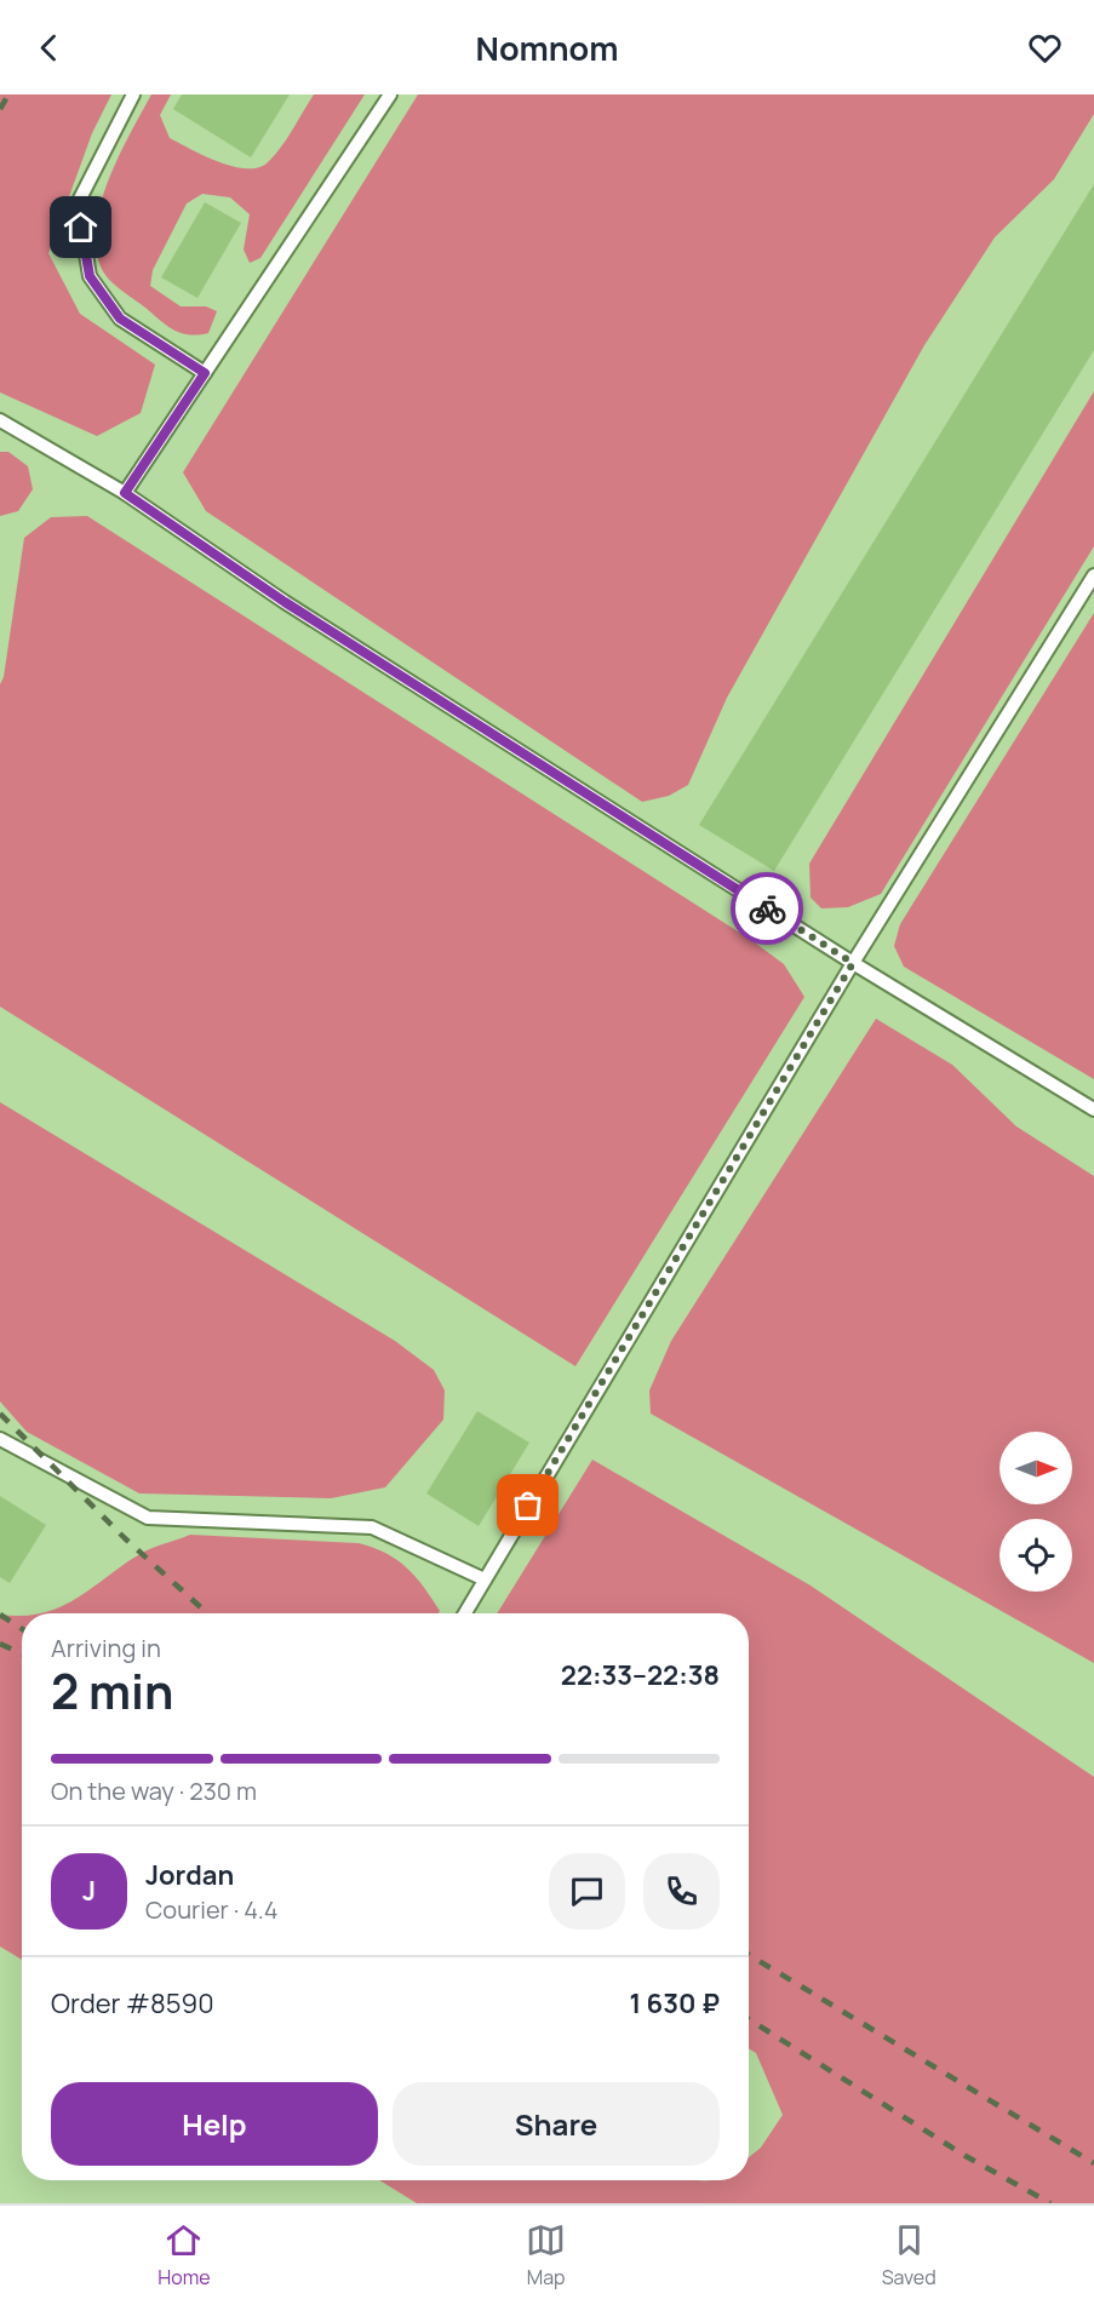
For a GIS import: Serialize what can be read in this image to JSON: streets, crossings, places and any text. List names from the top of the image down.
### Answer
{
  "north": "right",
  "page": {
    "header": "Nomnom",
    "heading": ["2 min", "Arriving in", "22:33–22:38"],
    "panel": [
      "Jordan",
      "Courier · 4.4",
      "Order #8590",
      "1 630 ₽"
    ],
    "bar": "On the way · 230 m",
    "round": "J",
    "buttons": ["Help", "Share"],
    "tabs": ["Home", "Map", "Saved"]
  }
}
